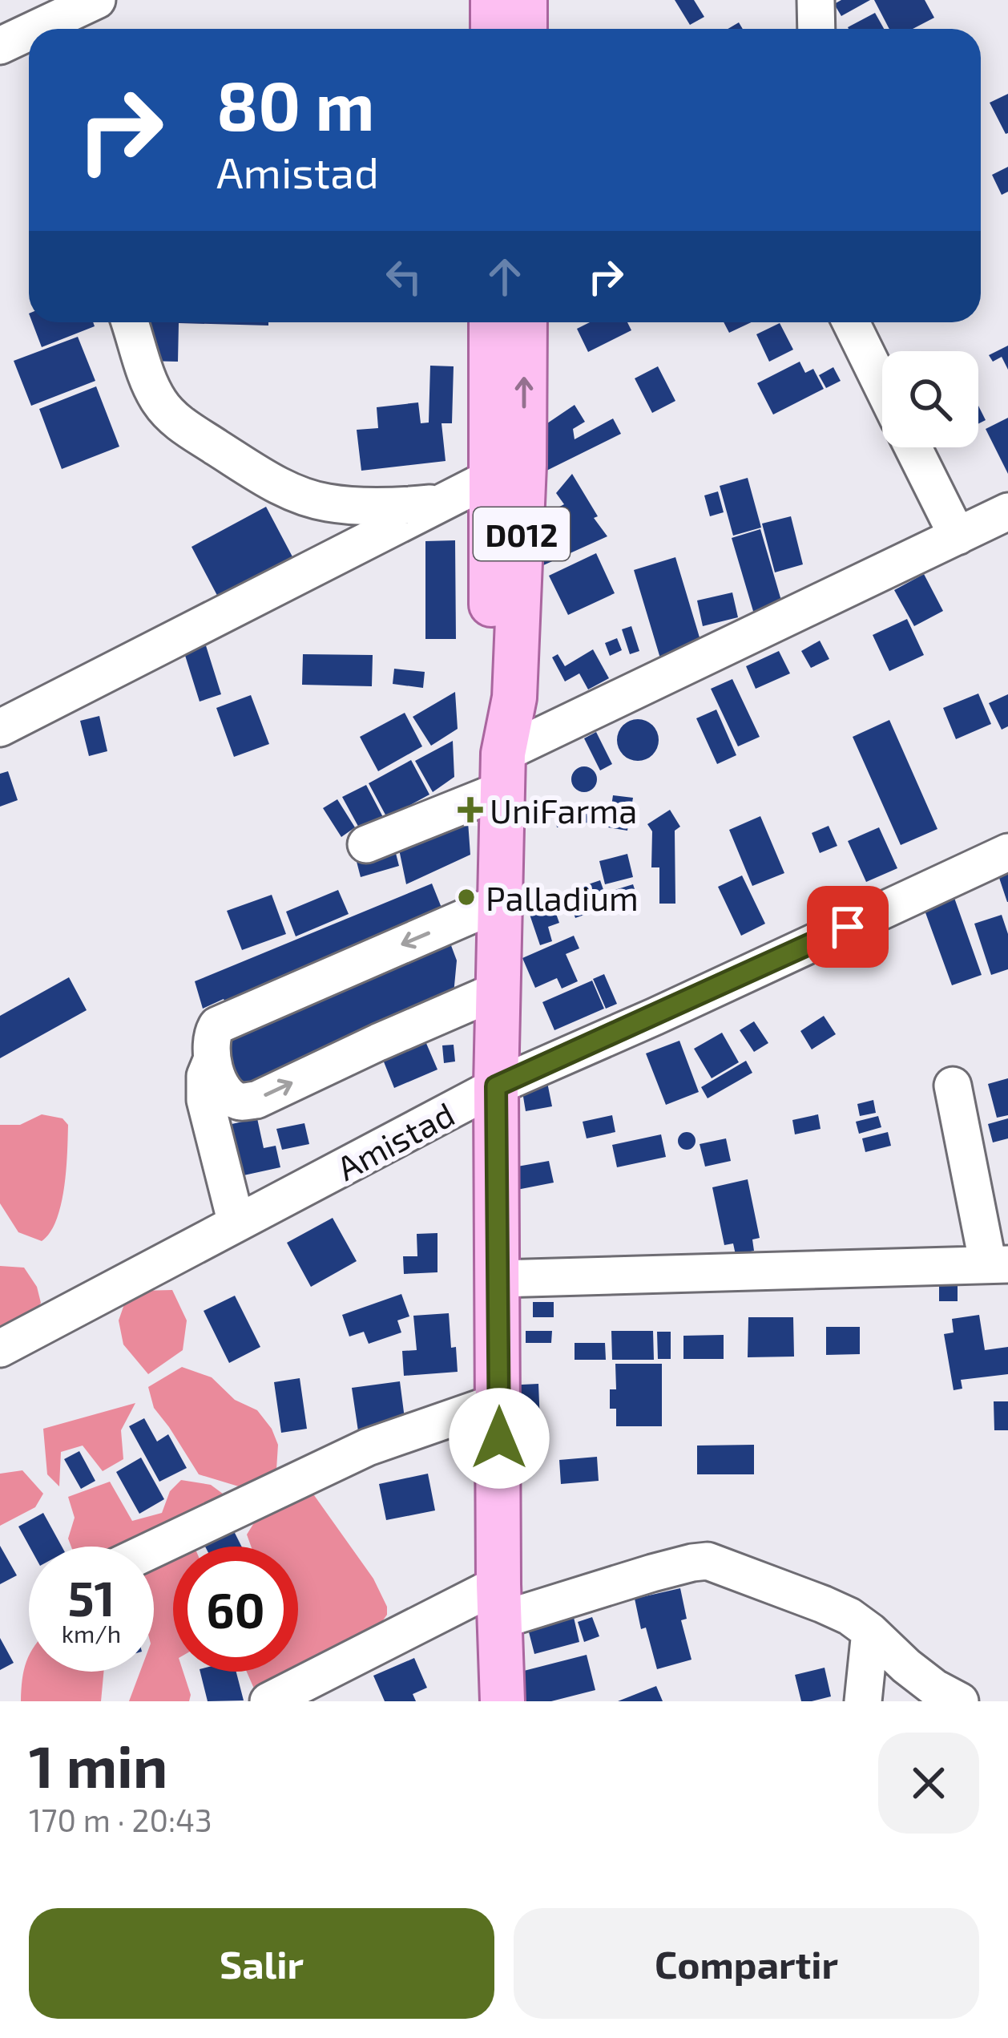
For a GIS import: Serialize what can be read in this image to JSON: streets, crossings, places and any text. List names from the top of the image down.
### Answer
{
  "streets": {
    "main road": ["D012"],
    "street": ["Amistad"]
  },
  "crossings": [
    ["D012", "Amistad"]
  ],
  "places": {
    "health": ["UniFarma"],
    "other": ["Palladium"]
  },
  "page": {
    "turn": ["80 m", "Amistad"],
    "speed": "51 km/h",
    "limit": "60",
    "heading": ["1 min", "170 m · 20:43"],
    "buttons": ["Salir", "Compartir"]
  }
}
